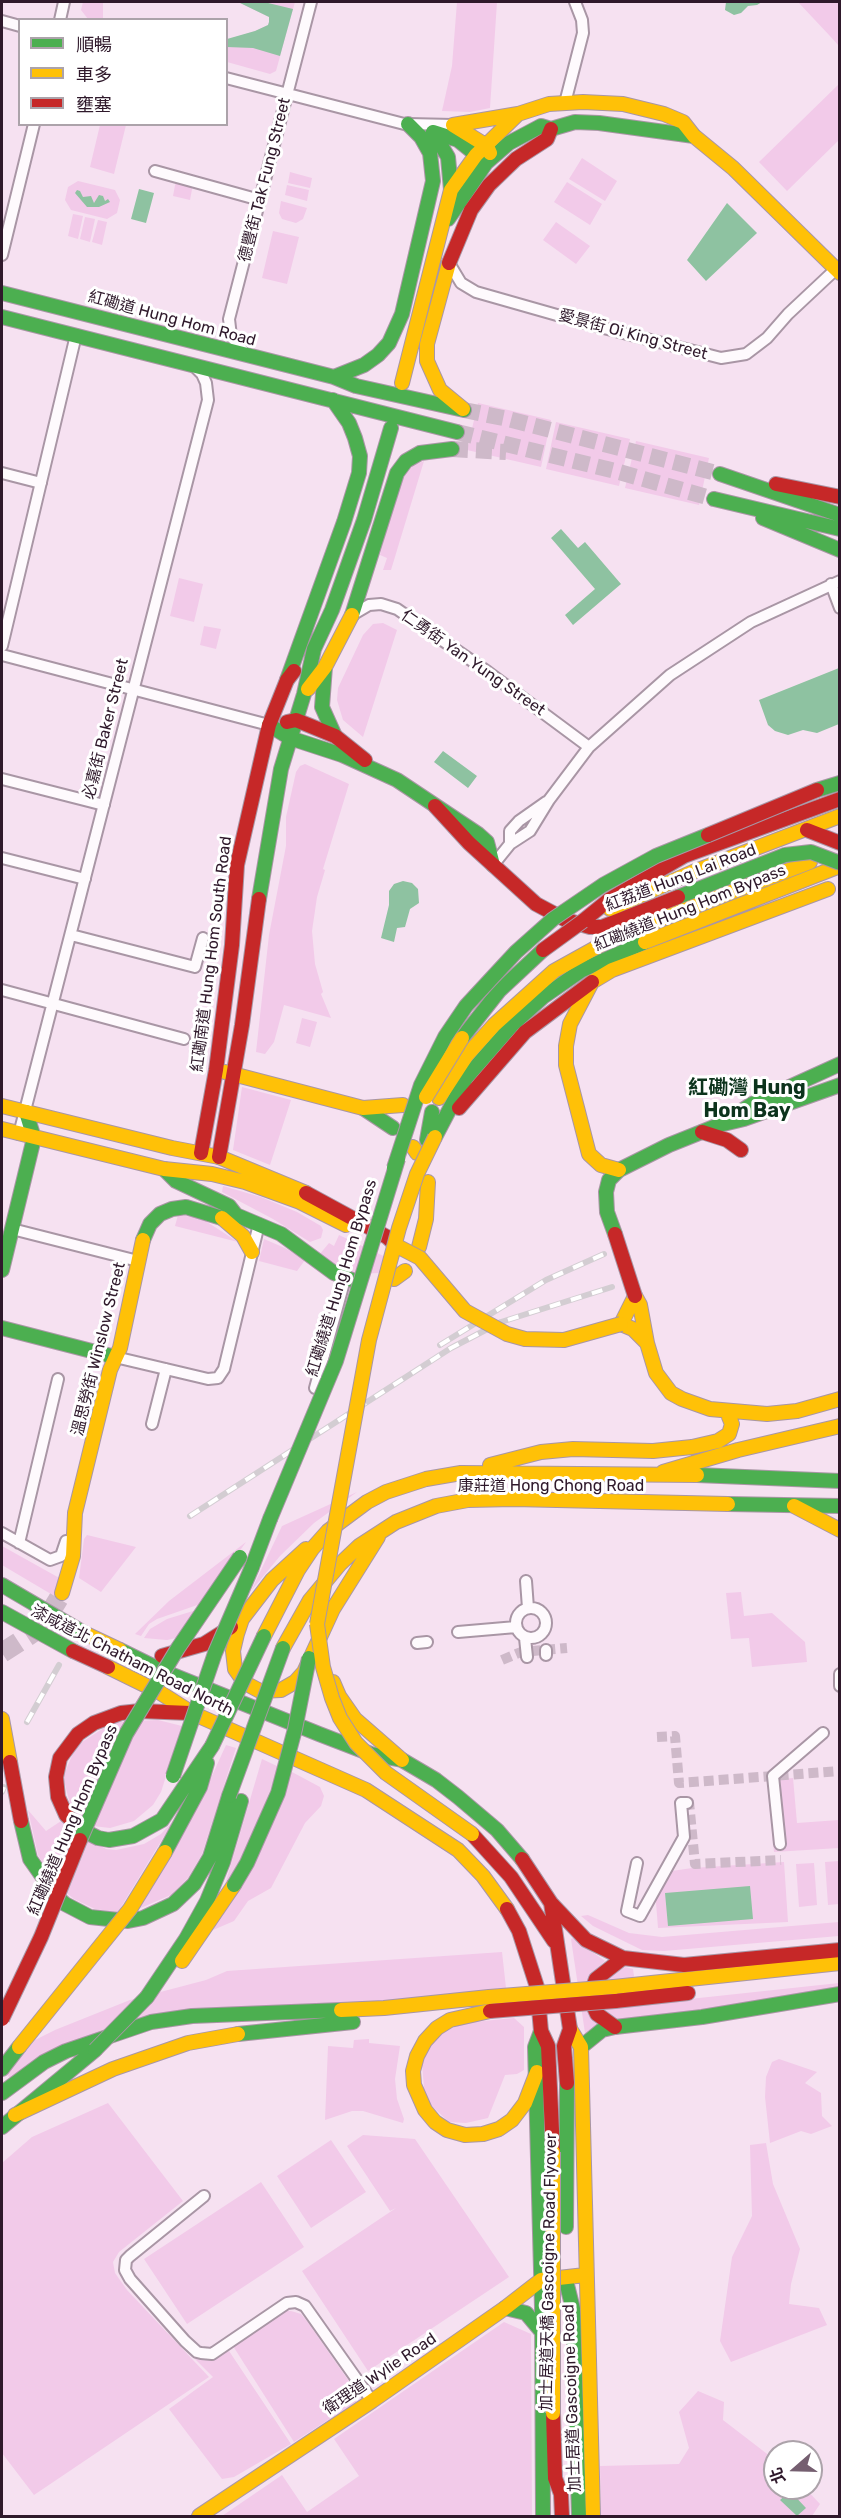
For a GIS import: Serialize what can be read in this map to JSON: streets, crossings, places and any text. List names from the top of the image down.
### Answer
{
  "streets": {
    "main road": [
      "紅磡道 Hung Hom Road",
      "紅荔道 Hung Lai Road",
      "紅磡繞道 Hung Hom Bypass",
      "紅磡南道 Hung Hom South Road",
      "溫思勞街 Winslow Street",
      "康莊道 Hong Chong Road",
      "漆咸道北 Chatham Road North",
      "加士居道天橋 Gascoigne Road Flyover",
      "衛理道 Wylie Road",
      "加士居道 Gascoigne Road"
    ],
    "street": [
      "德豐街 Tak Fung Street",
      "愛景街 Oi King Street",
      "仁勇街 Yan Yung Street",
      "必嘉街 Baker Street"
    ]
  },
  "crossings": [
    ["德豐街 Tak Fung Street", "紅磡道 Hung Hom Road"],
    ["仁勇街 Yan Yung Street", "紅磡南道 Hung Hom South Road"],
    ["紅荔道 Hung Lai Road", "紅磡繞道 Hung Hom Bypass"],
    ["紅荔道 Hung Lai Road", "紅磡南道 Hung Hom South Road"],
    ["漆咸道北 Chatham Road North", "加士居道天橋 Gascoigne Road Flyover"],
    ["漆咸道北 Chatham Road North", "加士居道 Gascoigne Road"],
    ["加士居道天橋 Gascoigne Road Flyover", "加士居道 Gascoigne Road"],
    ["衛理道 Wylie Road", "加士居道 Gascoigne Road"]
  ],
  "districts": ["紅磡灣 Hung Hom Bay"],
  "legend": ["順暢", "車多", "壅塞"],
  "north": "left"
}
